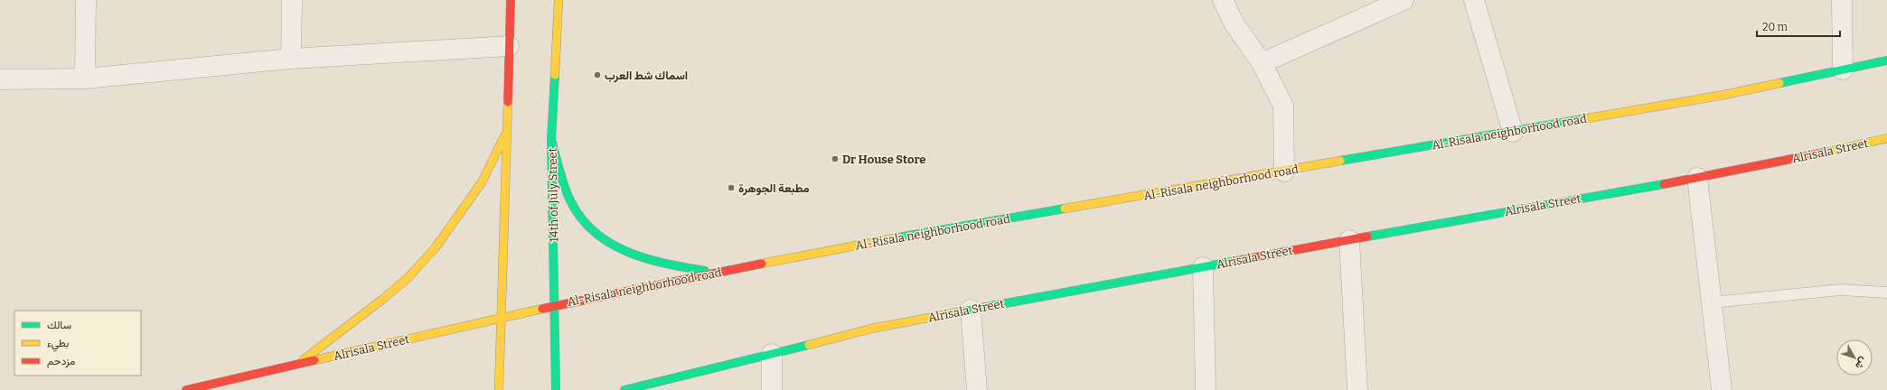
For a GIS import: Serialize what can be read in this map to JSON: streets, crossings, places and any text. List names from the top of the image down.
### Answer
{
  "streets": {
    "main road": ["Al-Risala neighborhood road", "Alrisala Street", "14th of July Street"]
  },
  "crossings": [
    ["Al-Risala neighborhood road", "Alrisala Street"],
    ["Al-Risala neighborhood road", "14th of July Street"],
    ["Alrisala Street", "14th of July Street"]
  ],
  "places": ["اسماك شط العرب", "Dr House Store", "مطبعة الجوهرة"],
  "legend": ["سالك", "بطيء", "مزدحم"],
  "scale_bar": "20 m",
  "north": "bottom right"
}
